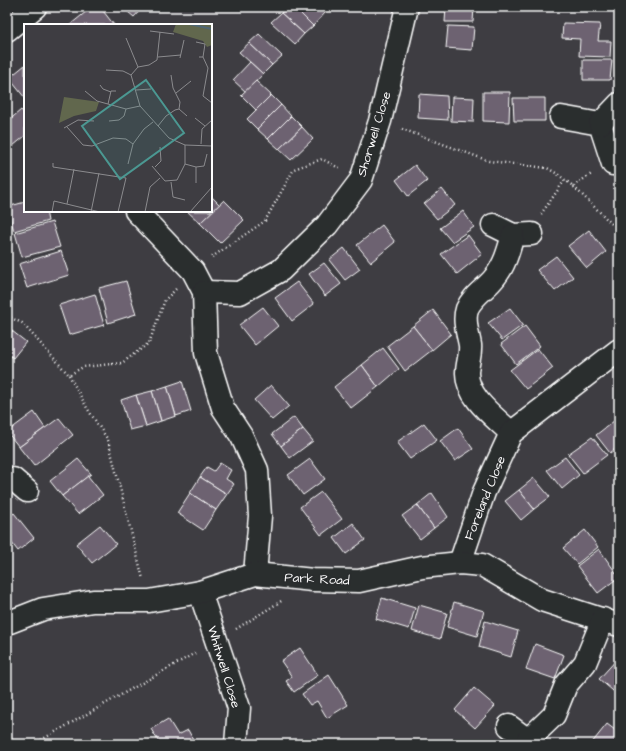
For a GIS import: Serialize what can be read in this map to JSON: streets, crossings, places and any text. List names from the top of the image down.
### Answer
{
  "streets": {
    "street": [
      "Shorwell Close",
      "Foreland Close",
      "Park Road",
      "Whitwell Close"
    ]
  },
  "crossings": [
    ["Foreland Close", "Park Road"],
    ["Park Road", "Whitwell Close"]
  ]
}
